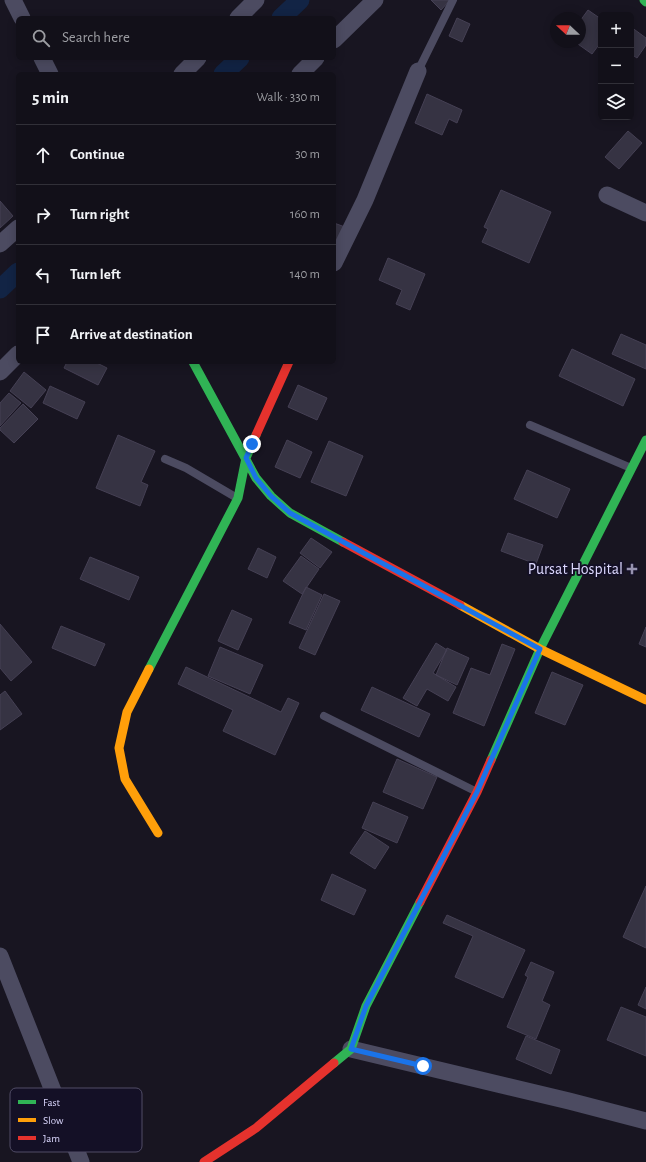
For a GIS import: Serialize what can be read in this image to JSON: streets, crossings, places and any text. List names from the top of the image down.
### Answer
{
  "places": {
    "health": ["Pursat Hospital"]
  },
  "legend": ["Fast", "Slow", "Jam"],
  "north": "left",
  "page": {
    "map_buttons": ["+", "−"],
    "search": "Search here",
    "heading": ["5 min", "Walk · 330 m"],
    "list": [
      ["Continue", "30 m"],
      ["Turn right", "160 m"],
      ["Turn left", "140 m"],
      "Arrive at destination"
    ]
  }
}
